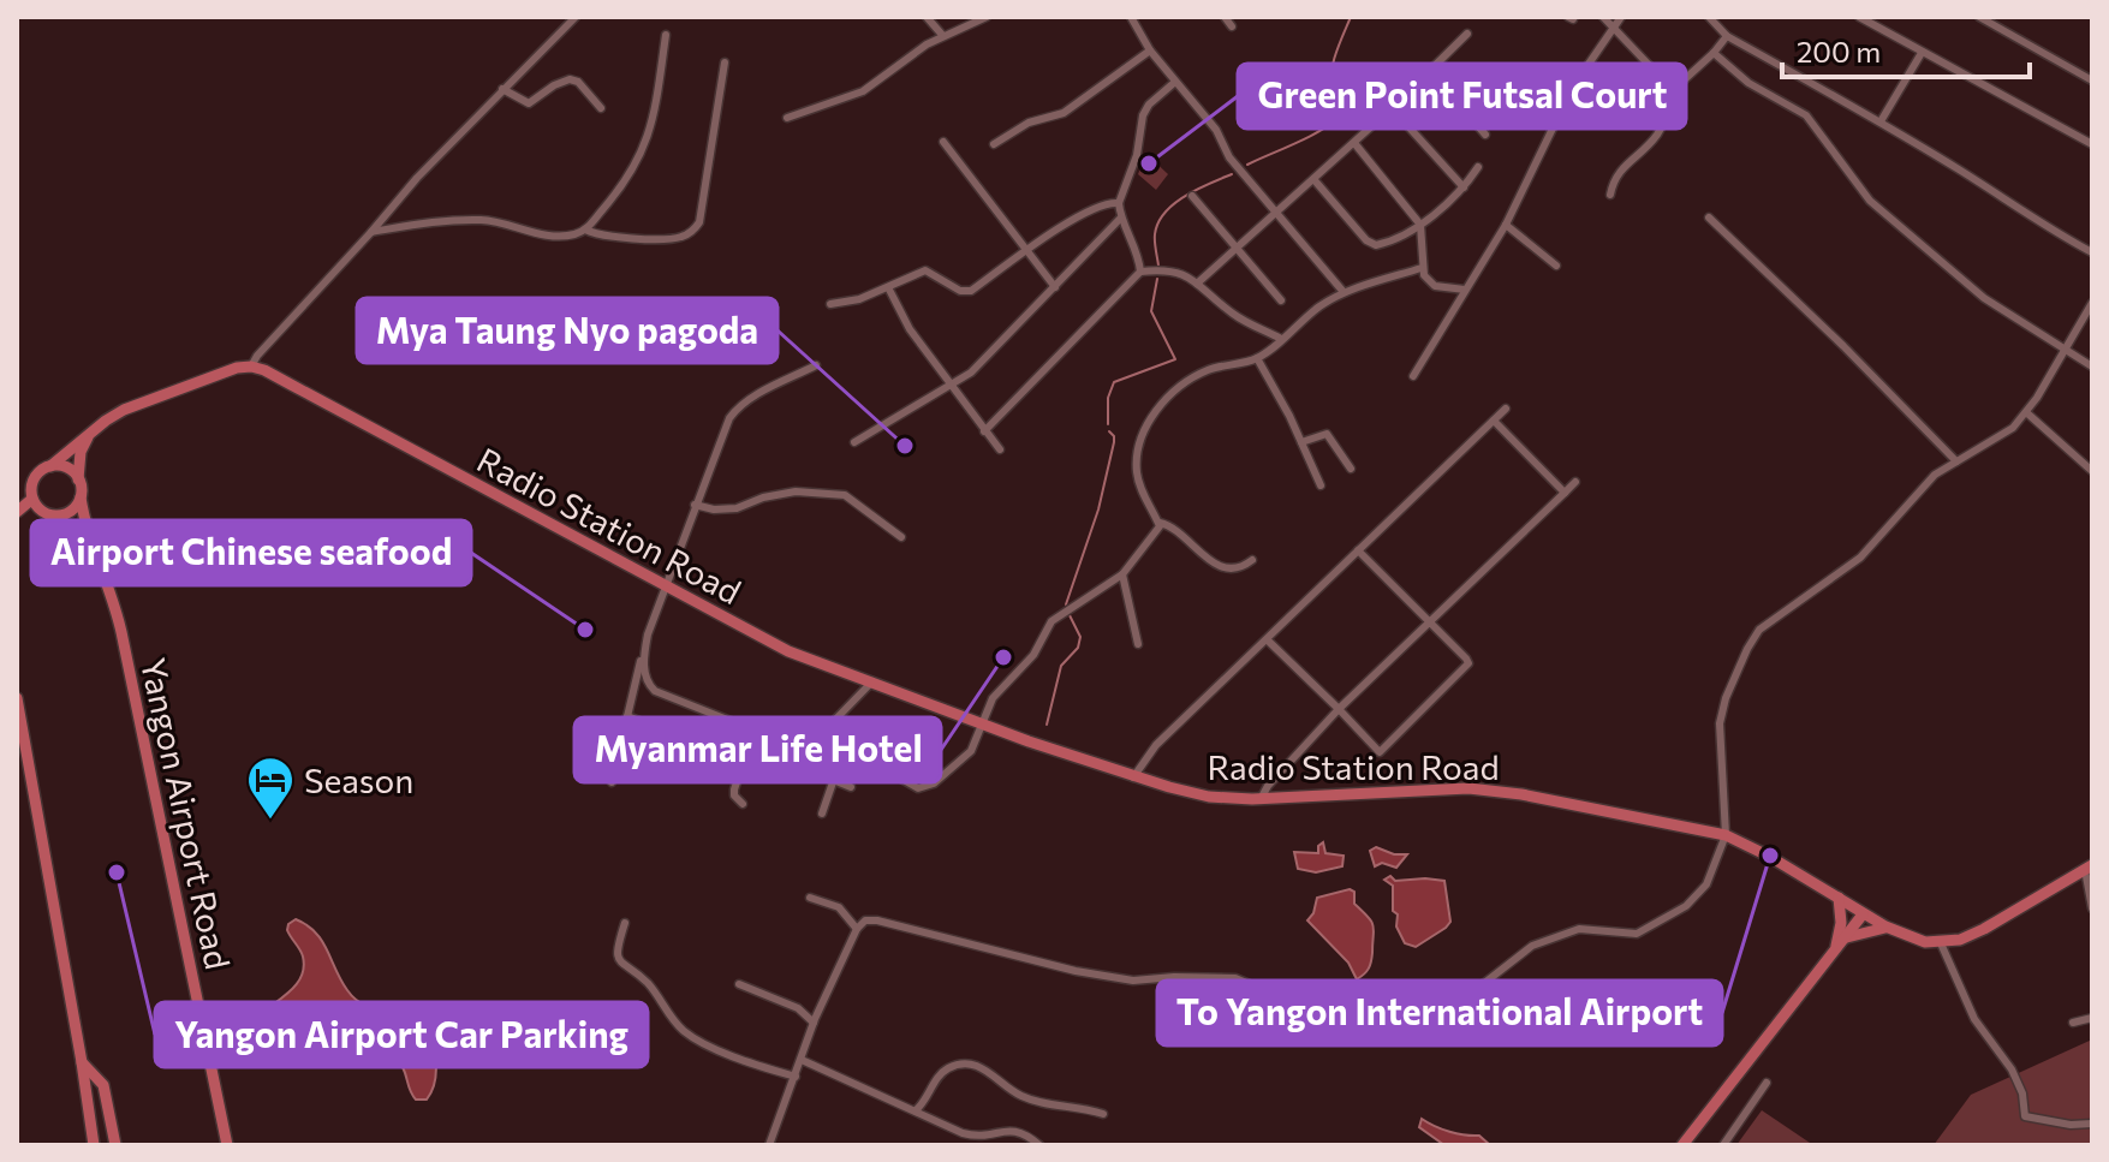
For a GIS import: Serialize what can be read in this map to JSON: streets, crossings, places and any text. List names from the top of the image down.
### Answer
{
  "streets": {
    "main road": ["Radio Station Road", "Yangon Airport Road"]
  },
  "places": {
    "other": [
      "Green Point Futsal Court",
      "Mya Taung Nyo pagoda",
      "Airport Chinese seafood",
      "Myanmar Life Hotel",
      "To Yangon International Airport",
      "Yangon Airport Car Parking"
    ],
    "hotel": ["Season"]
  },
  "scale_bar": "200 m"
}
